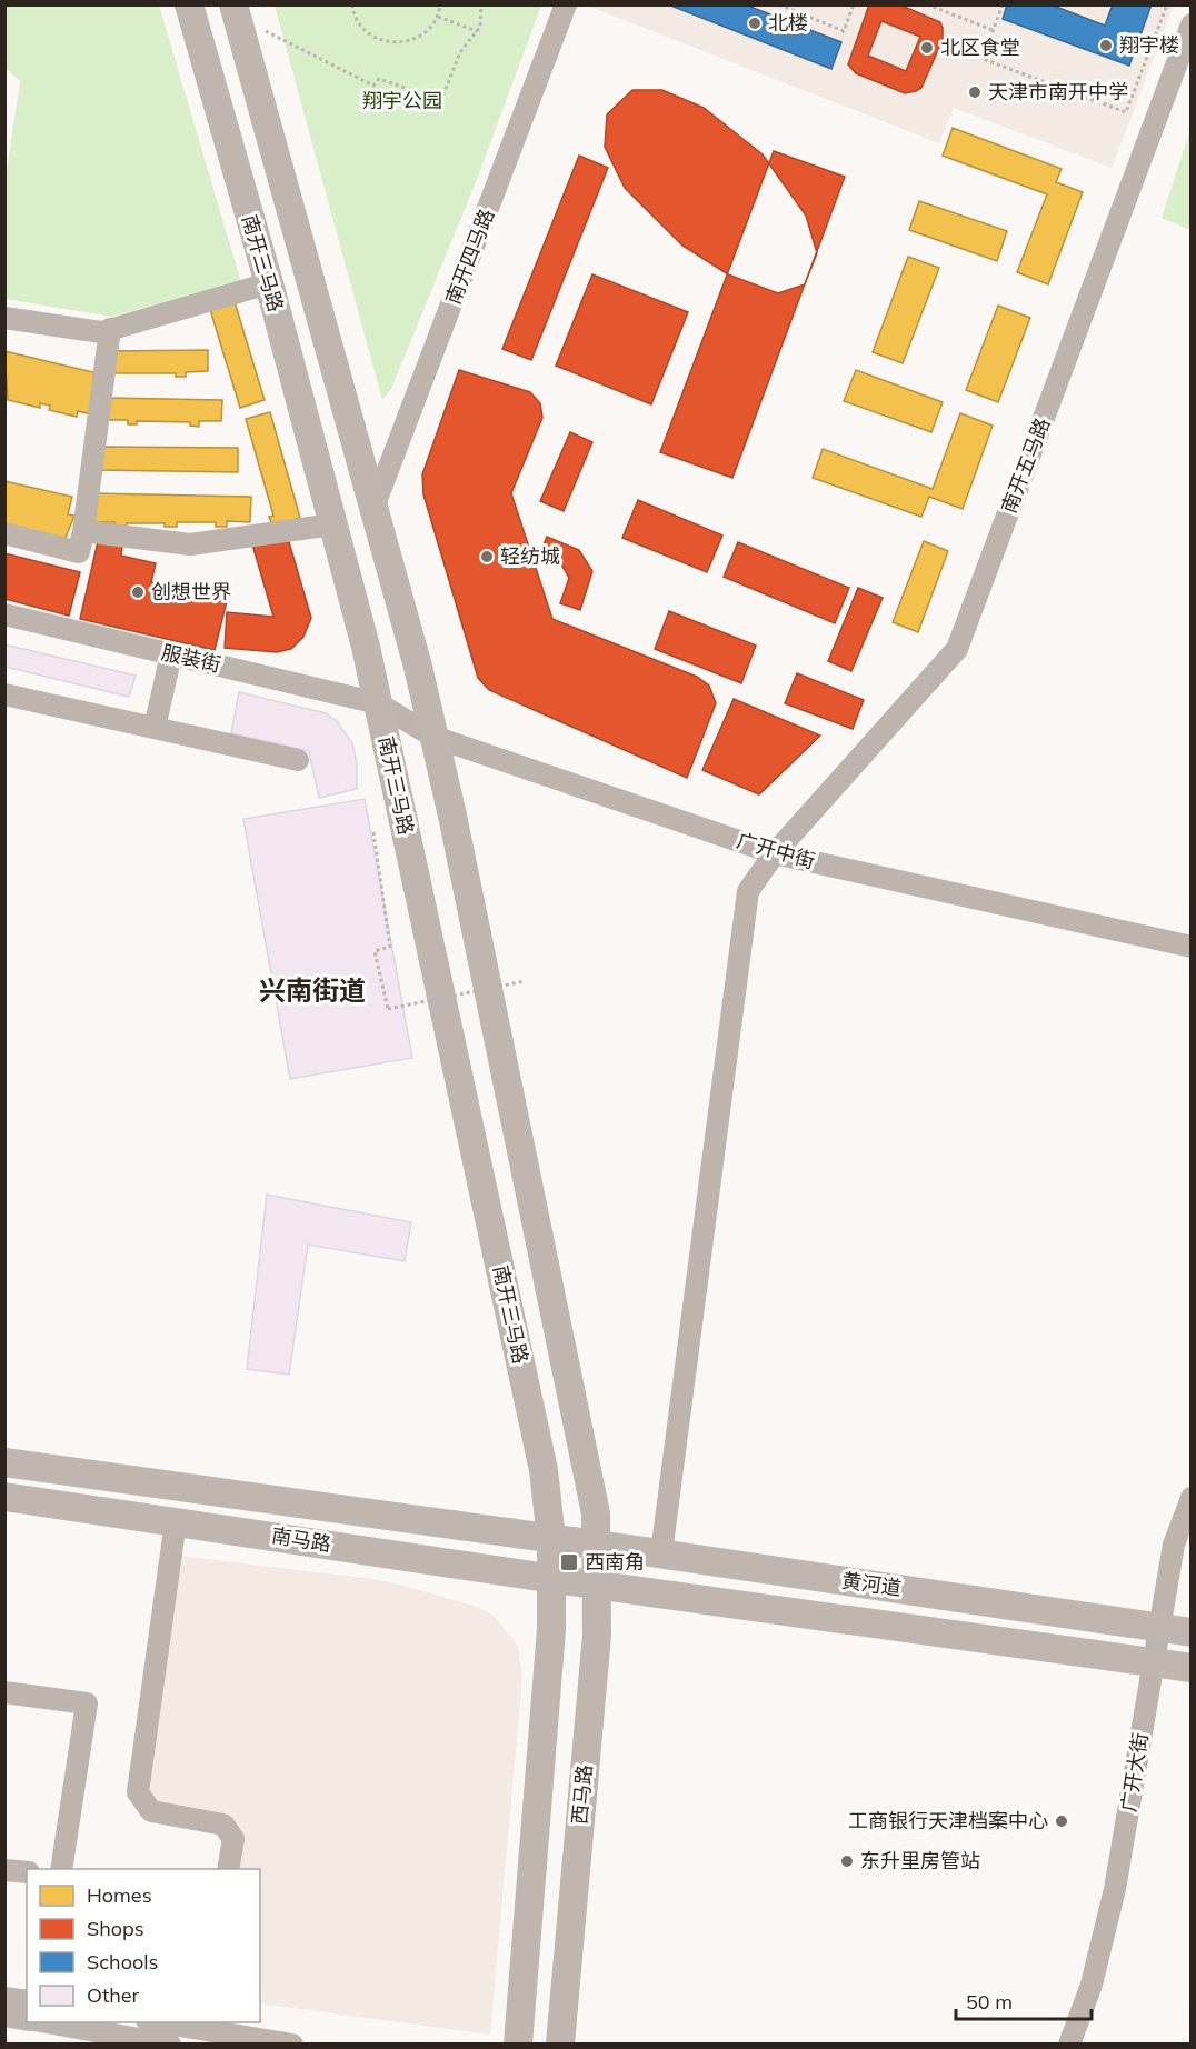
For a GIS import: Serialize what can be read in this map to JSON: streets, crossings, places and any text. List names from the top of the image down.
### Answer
{
  "streets": {
    "main road": [
      "南开三马路",
      "南马路",
      "黄河道",
      "西马路"
    ],
    "street": [
      "南开四马路",
      "南开五马路",
      "服装街",
      "广开中街",
      "广开大街"
    ]
  },
  "crossings": [
    ["南开四马路", "南开三马路"],
    ["南开三马路", "服装街"],
    ["南开三马路", "广开中街"],
    ["南开三马路", "南马路"],
    ["南开三马路", "黄河道"],
    ["南开三马路", "西马路"],
    ["南开五马路", "广开中街"],
    ["南开五马路", "黄河道"],
    ["服装街", "广开中街"],
    ["南马路", "黄河道"],
    ["南马路", "西马路"],
    ["黄河道", "广开大街"],
    ["黄河道", "西马路"]
  ],
  "districts": ["兴南街道"],
  "parks": ["翔宇公园"],
  "places": {
    "other": [
      "北楼",
      "翔宇楼",
      "北区食堂",
      "天津市南开中学",
      "轻纺城",
      "创想世界",
      "工商银行天津档案中心",
      "东升里房管站"
    ],
    "transit": ["西南角"]
  },
  "legend": [
    "Homes",
    "Shops",
    "Schools",
    "Other"
  ],
  "scale_bar": "50 m"
}
